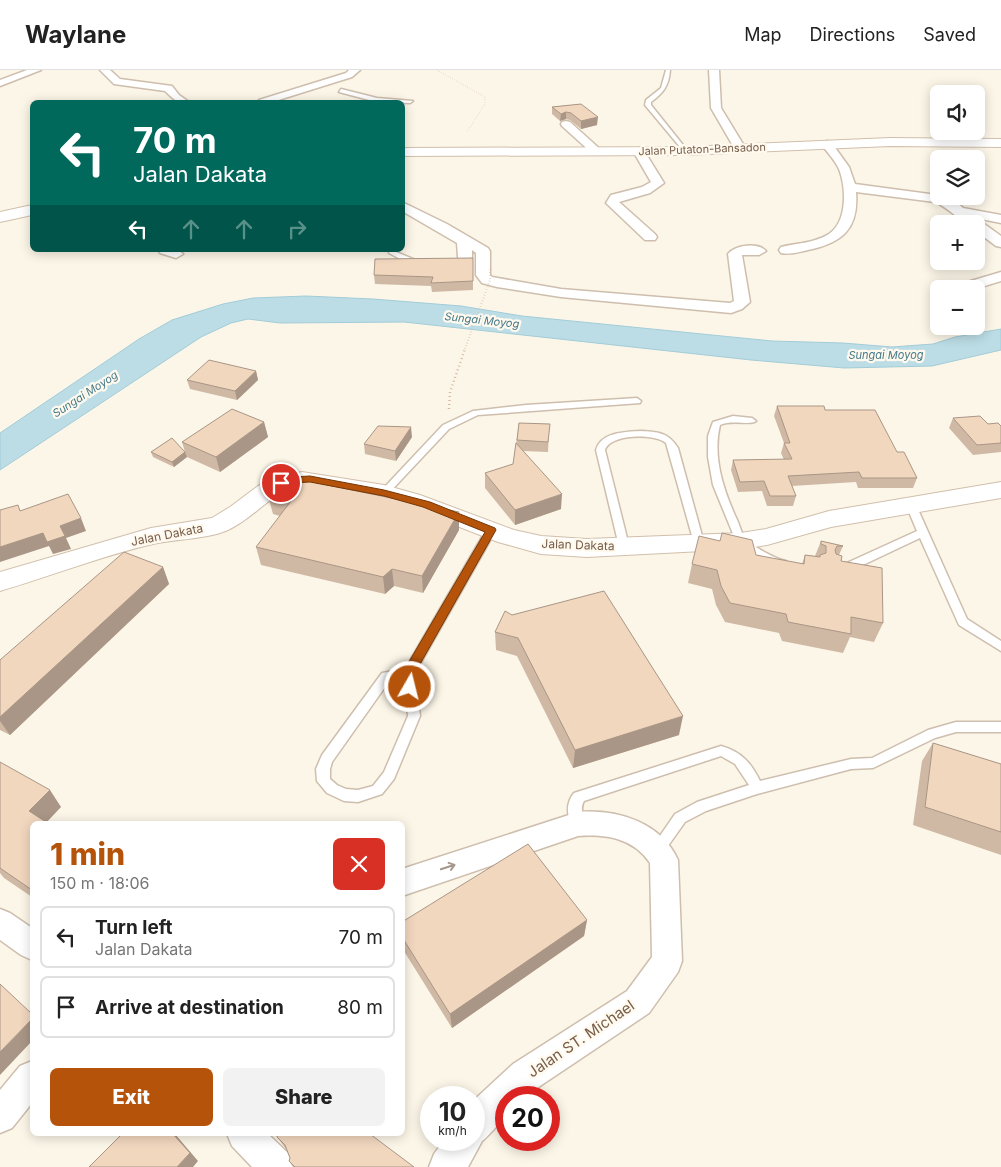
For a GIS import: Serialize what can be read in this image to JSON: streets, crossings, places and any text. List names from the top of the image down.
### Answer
{
  "streets": {
    "street": ["Jalan Putaton-Bansadon", "Jalan Dakata", "Jalan ST. Michael"]
  },
  "water": ["Sungai Moyog"],
  "page": {
    "header": "Waylane",
    "nav": ["Map", "Directions", "Saved"],
    "map_buttons": ["+", "−"],
    "turn": ["70 m", "Jalan Dakata"],
    "heading": ["1 min", "150 m · 18:06"],
    "list": [
      {
        "name": "Turn left",
        "note": "Jalan Dakata",
        "value": "70 m"
      },
      {
        "name": "Arrive at destination",
        "value": "80 m"
      }
    ],
    "buttons": ["Exit", "Share"],
    "speed": "10 km/h",
    "limit": "20"
  }
}
